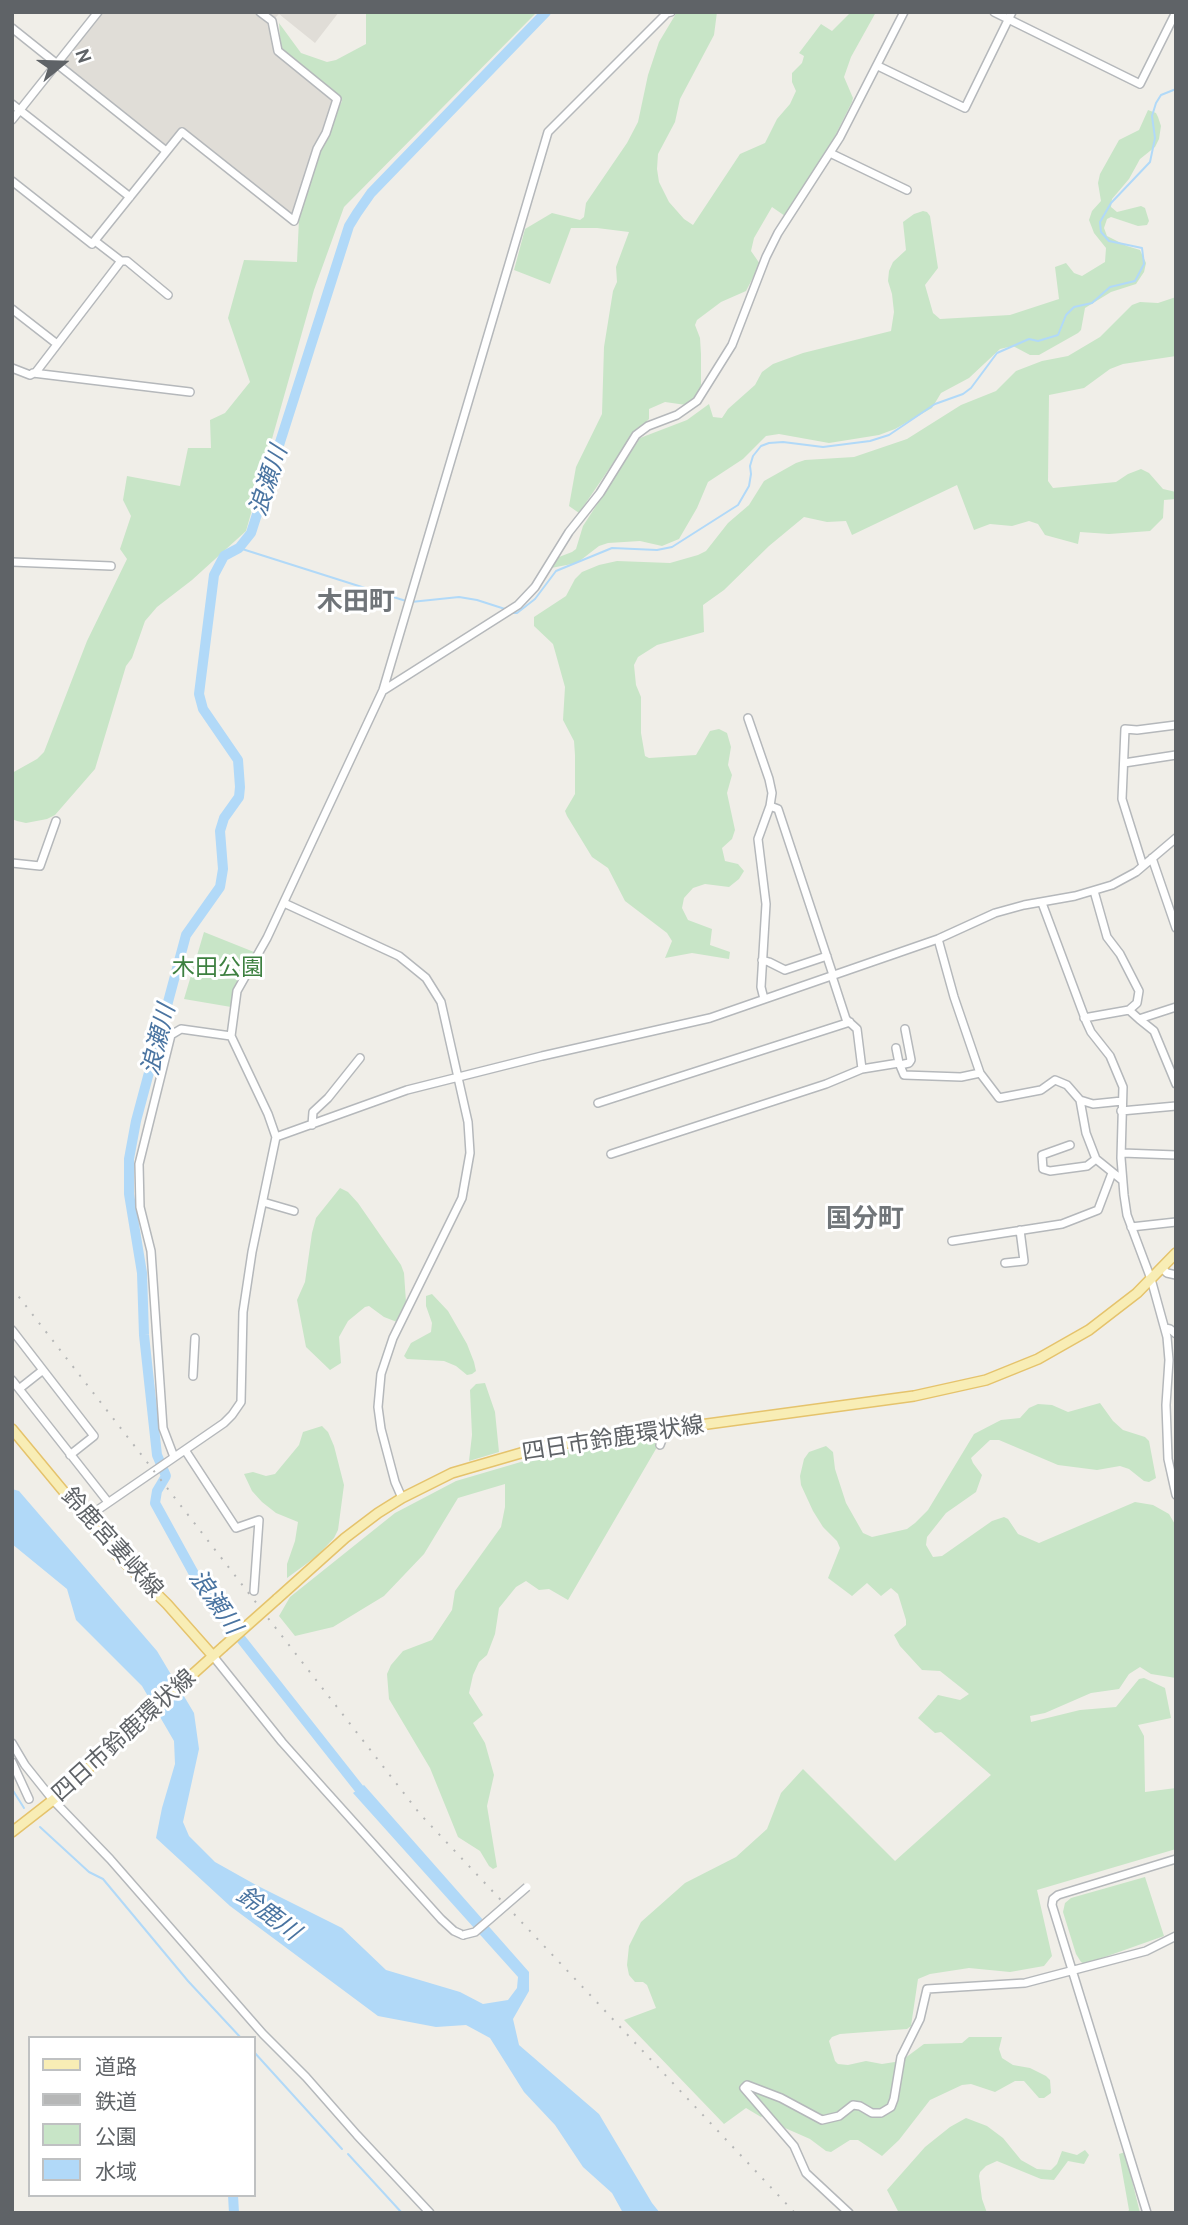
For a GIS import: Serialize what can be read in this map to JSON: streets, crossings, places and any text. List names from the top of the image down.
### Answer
{
  "streets": {
    "main road": ["四日市鈴鹿環状線", "鈴鹿宮妻峡線"]
  },
  "crossings": [
    ["四日市鈴鹿環状線", "鈴鹿宮妻峡線"]
  ],
  "districts": ["木田町", "国分町"],
  "water": ["浪瀬川", "鈴鹿川"],
  "parks": ["木田公園"],
  "legend": [
    "道路",
    "鉄道",
    "公園",
    "水域"
  ],
  "north": "right"
}
